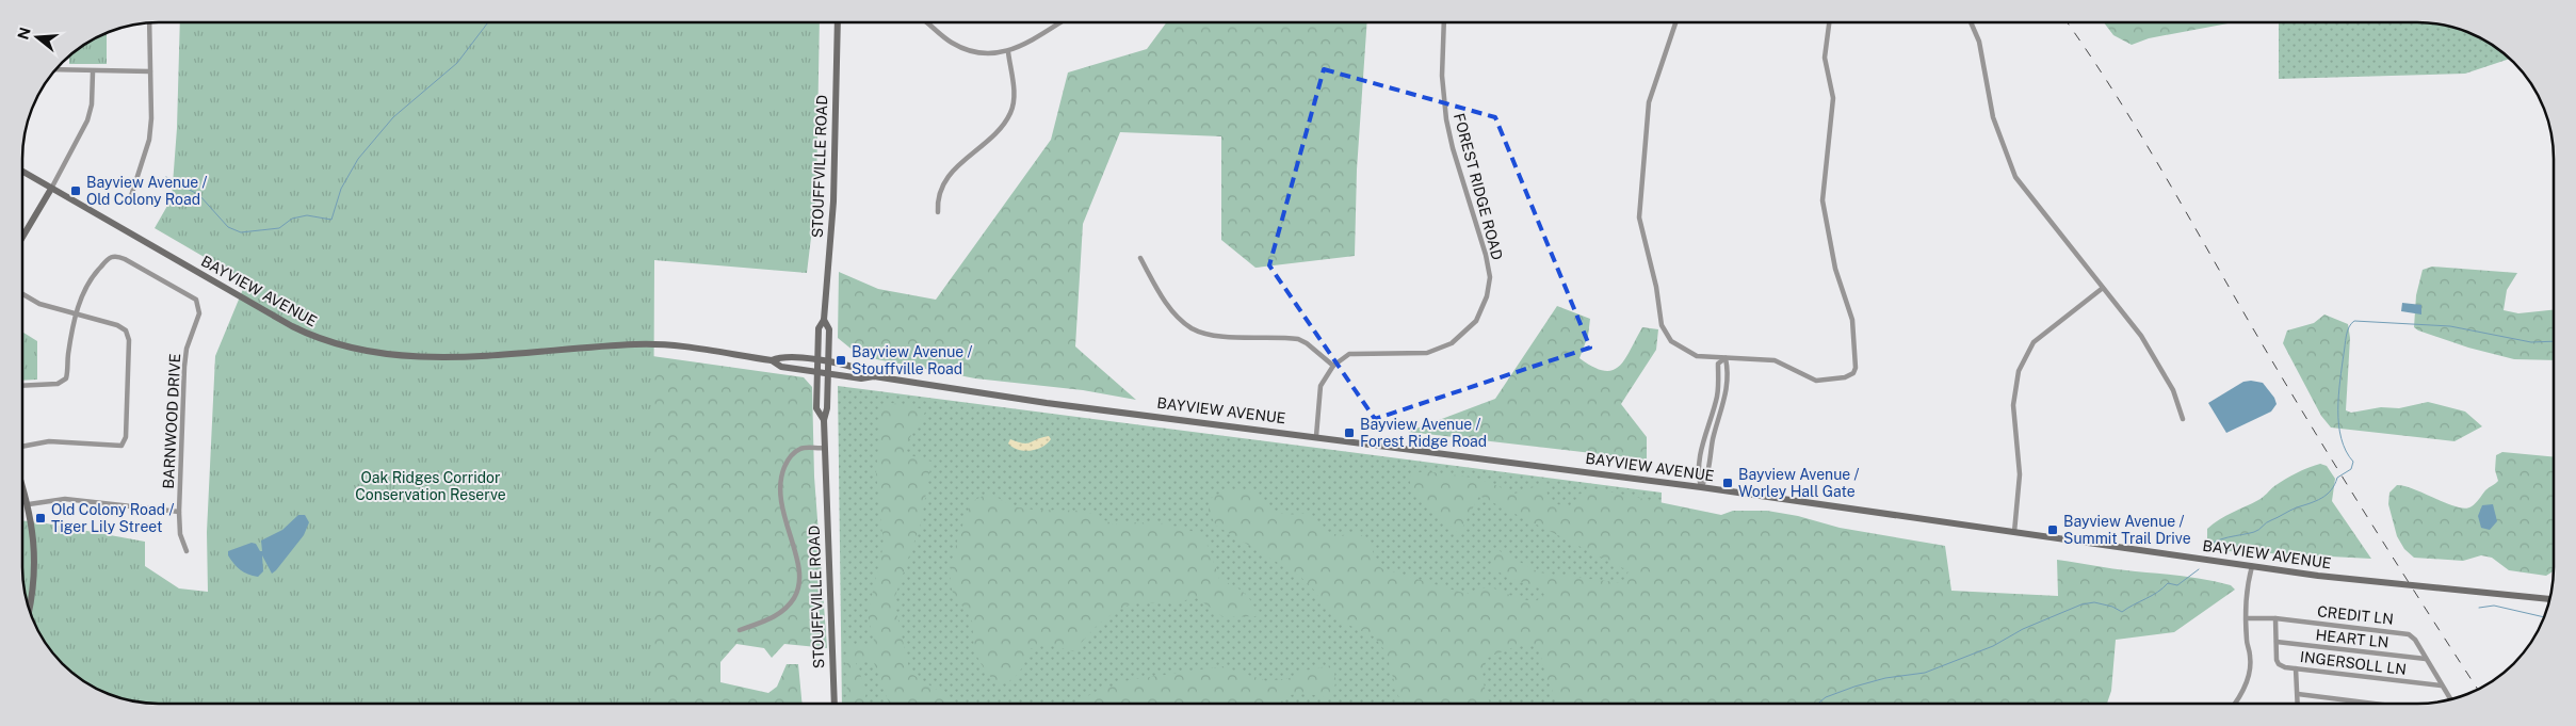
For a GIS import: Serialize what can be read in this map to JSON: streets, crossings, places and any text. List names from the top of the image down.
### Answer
{
  "streets": {
    "main road": ["STOUFFVILLE ROAD", "BAYVIEW AVENUE"],
    "street": [
      "FOREST RIDGE ROAD",
      "BARNWOOD DRIVE",
      "CREDIT LN",
      "HEART LN",
      "INGERSOLL LN"
    ]
  },
  "crossings": [
    ["STOUFFVILLE ROAD", "BAYVIEW AVENUE"],
    ["CREDIT LN", "HEART LN"],
    ["CREDIT LN", "INGERSOLL LN"],
    ["HEART LN", "INGERSOLL LN"]
  ],
  "parks": ["Oak Ridges Corridor Conservation Reserve"],
  "places": {
    "transit": [
      "Bayview Avenue / Old Colony Road",
      "Bayview Avenue / Stouffville Road",
      "Bayview Avenue / Forest Ridge Road",
      "Bayview Avenue / Worley Hall Gate",
      "Old Colony Road / Tiger Lily Street",
      "Bayview Avenue / Summit Trail Drive"
    ]
  },
  "north": "left"
}
